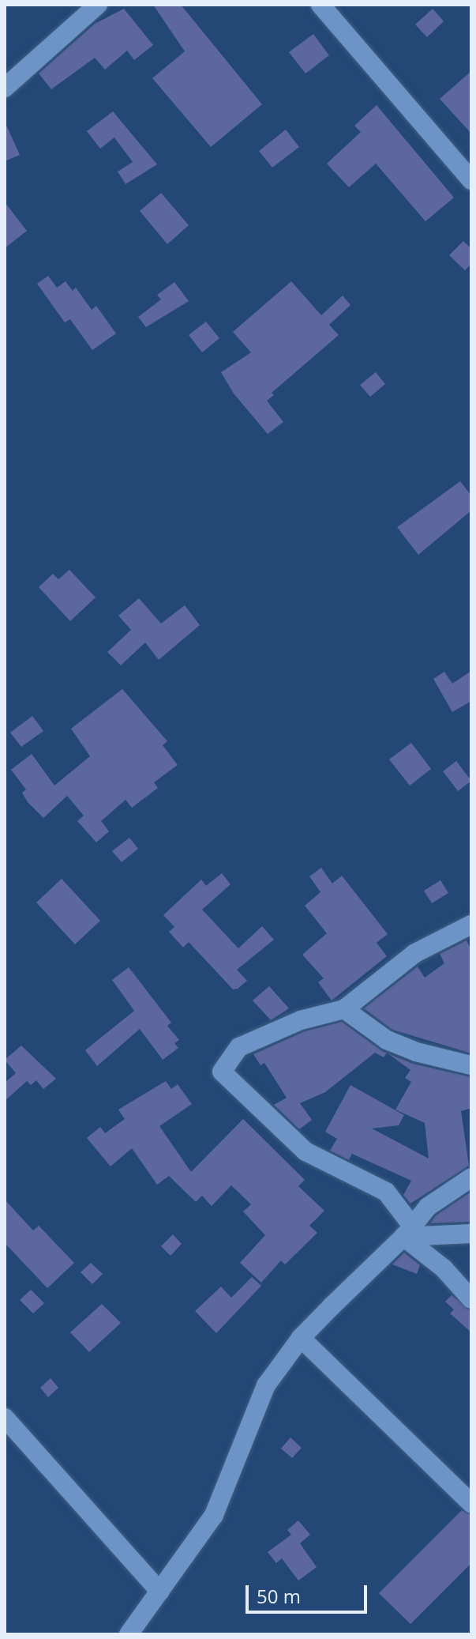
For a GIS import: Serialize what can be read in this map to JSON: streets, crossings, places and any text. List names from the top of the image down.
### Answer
{
  "scale_bar": "50 m"
}
